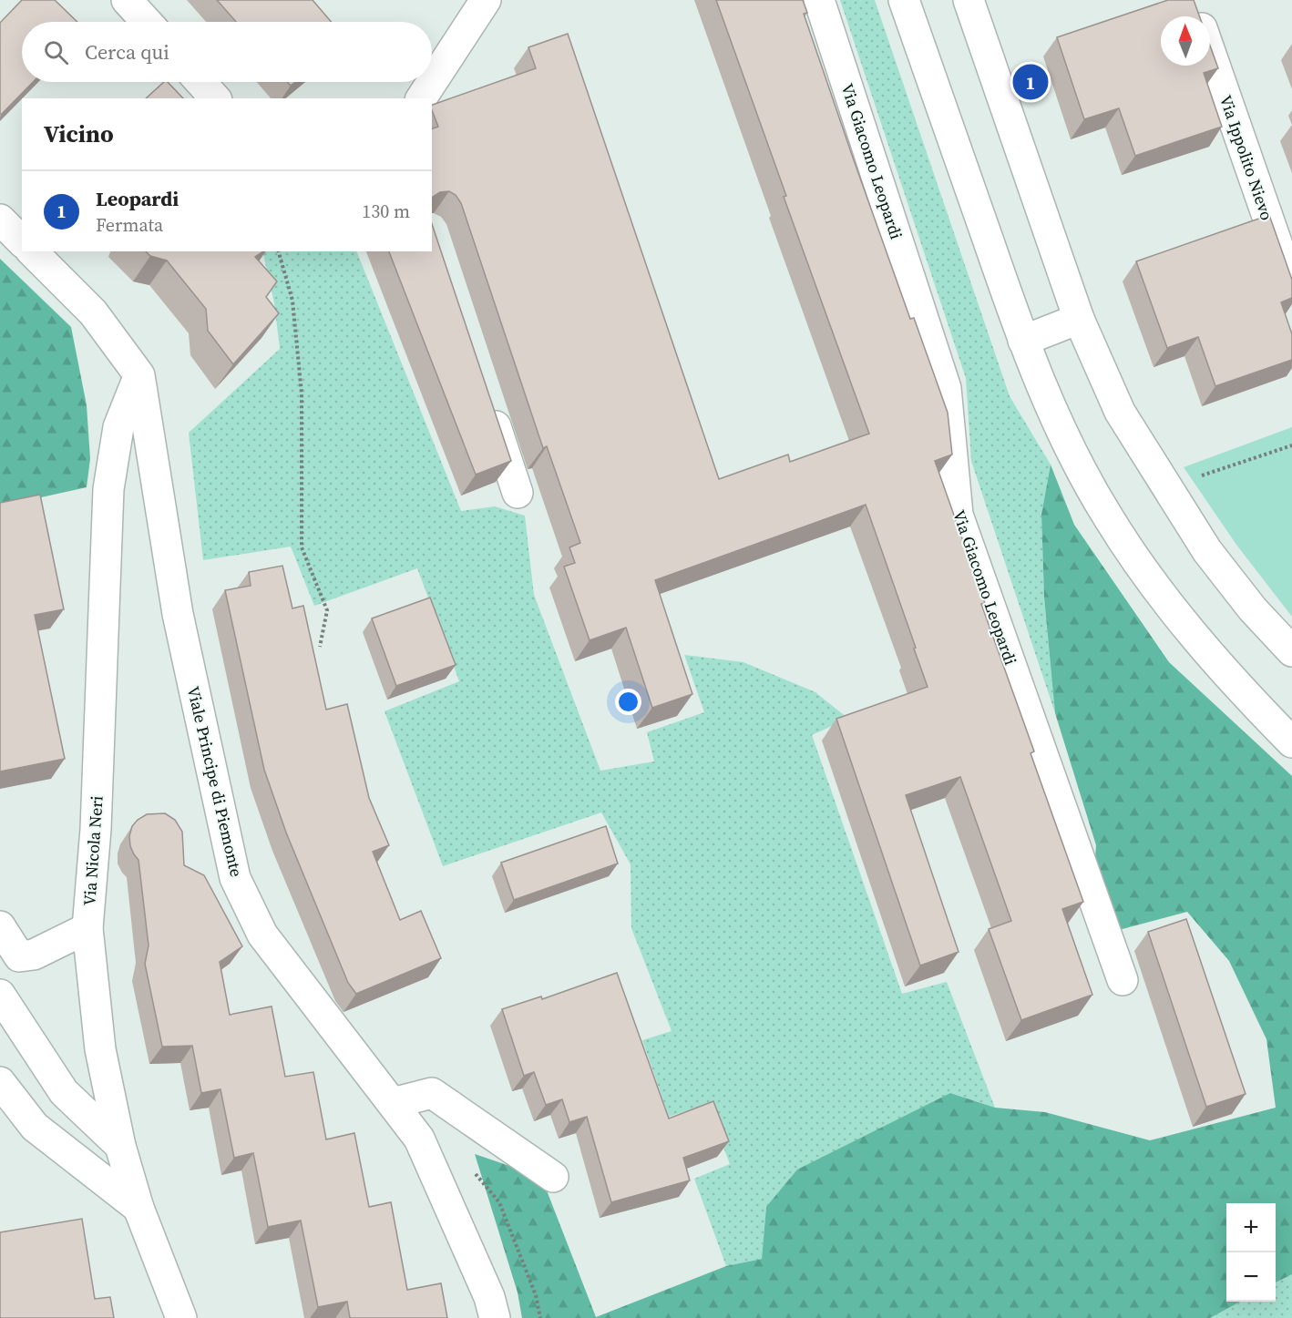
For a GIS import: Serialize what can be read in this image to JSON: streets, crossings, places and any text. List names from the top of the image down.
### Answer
{
  "streets": {
    "street": [
      "Via Ippolito Nievo",
      "Via Giacomo Leopardi",
      "Viale Principe di Piemonte",
      "Via Nicola Neri"
    ]
  },
  "crossings": [
    ["Viale Principe di Piemonte", "Via Nicola Neri"]
  ],
  "north": "top",
  "page": {
    "search": "Cerca qui",
    "pins": "1",
    "heading": "Vicino",
    "list": [
      {
        "mark": "1",
        "name": "Leopardi",
        "note": "Fermata",
        "value": "130 m"
      }
    ],
    "map_buttons": ["+", "−"]
  }
}
